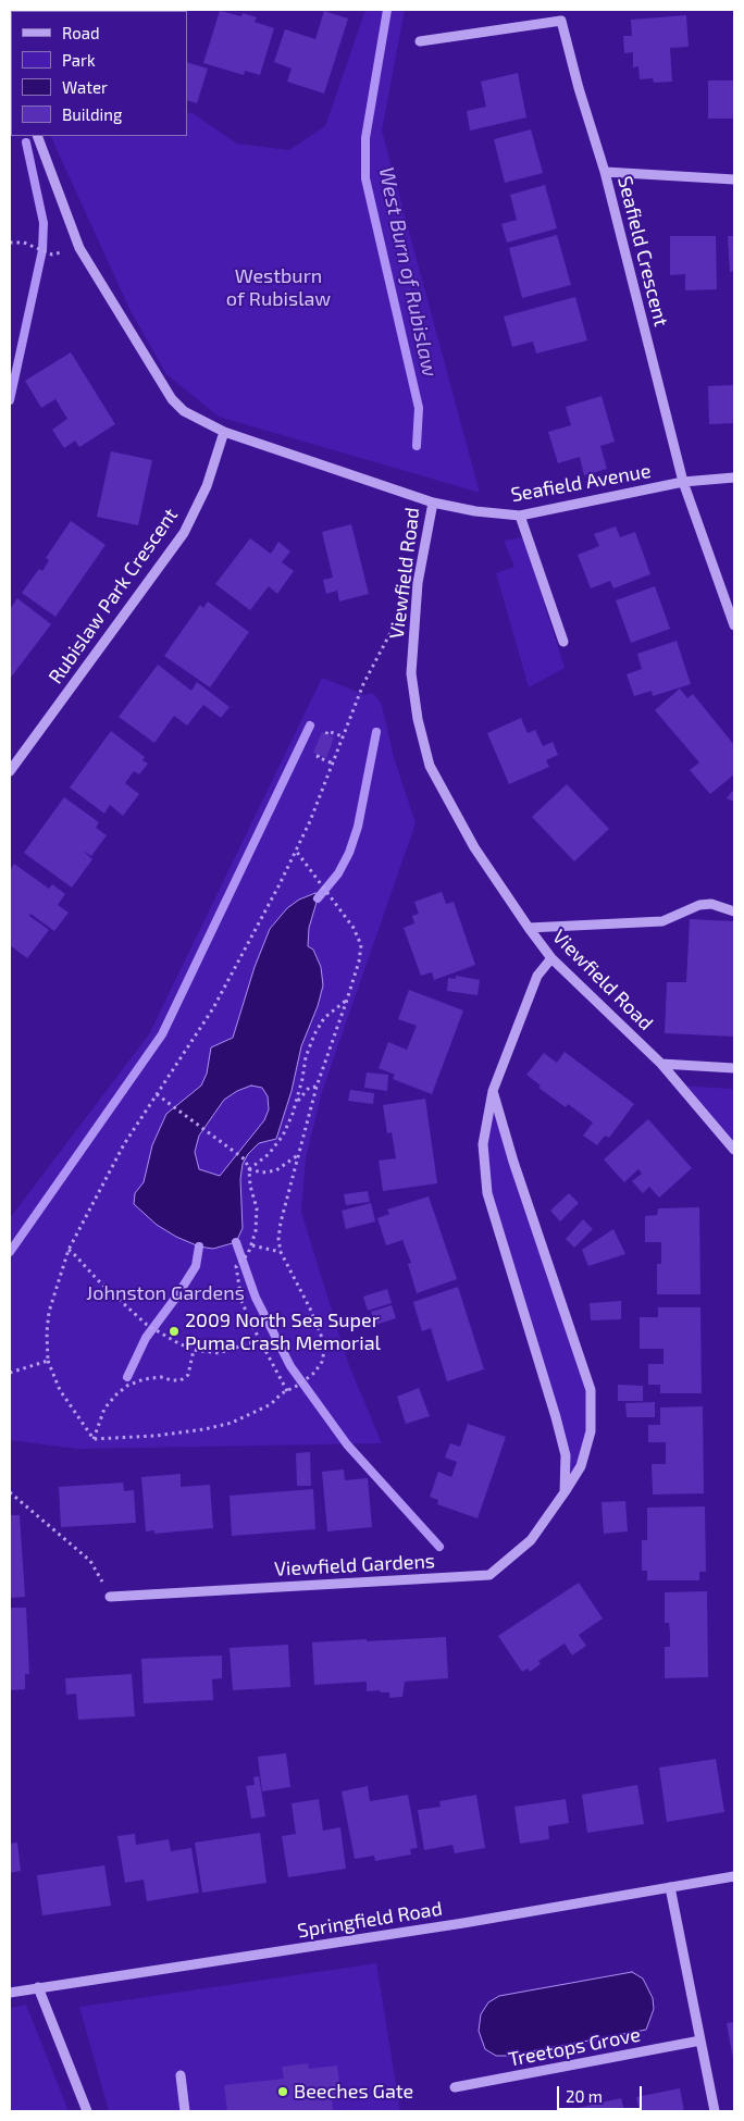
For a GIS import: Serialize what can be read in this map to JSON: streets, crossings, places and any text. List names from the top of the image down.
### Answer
{
  "streets": {
    "street": [
      "Seafield Crescent",
      "Seafield Avenue",
      "Viewfield Road",
      "Rubislaw Park Crescent",
      "Viewfield Gardens",
      "Springfield Road",
      "Treetops Grove"
    ]
  },
  "crossings": [
    ["Seafield Crescent", "Seafield Avenue"],
    ["Seafield Avenue", "Viewfield Road"],
    ["Viewfield Road", "Rubislaw Park Crescent"]
  ],
  "water": ["West Burn of Rubislaw"],
  "parks": ["Westburn of Rubislaw", "Johnston Gardens"],
  "places": ["2009 North Sea Super Puma Crash Memorial", "Beeches Gate"],
  "legend": [
    "Road",
    "Park",
    "Water",
    "Building"
  ],
  "scale_bar": "20 m"
}
